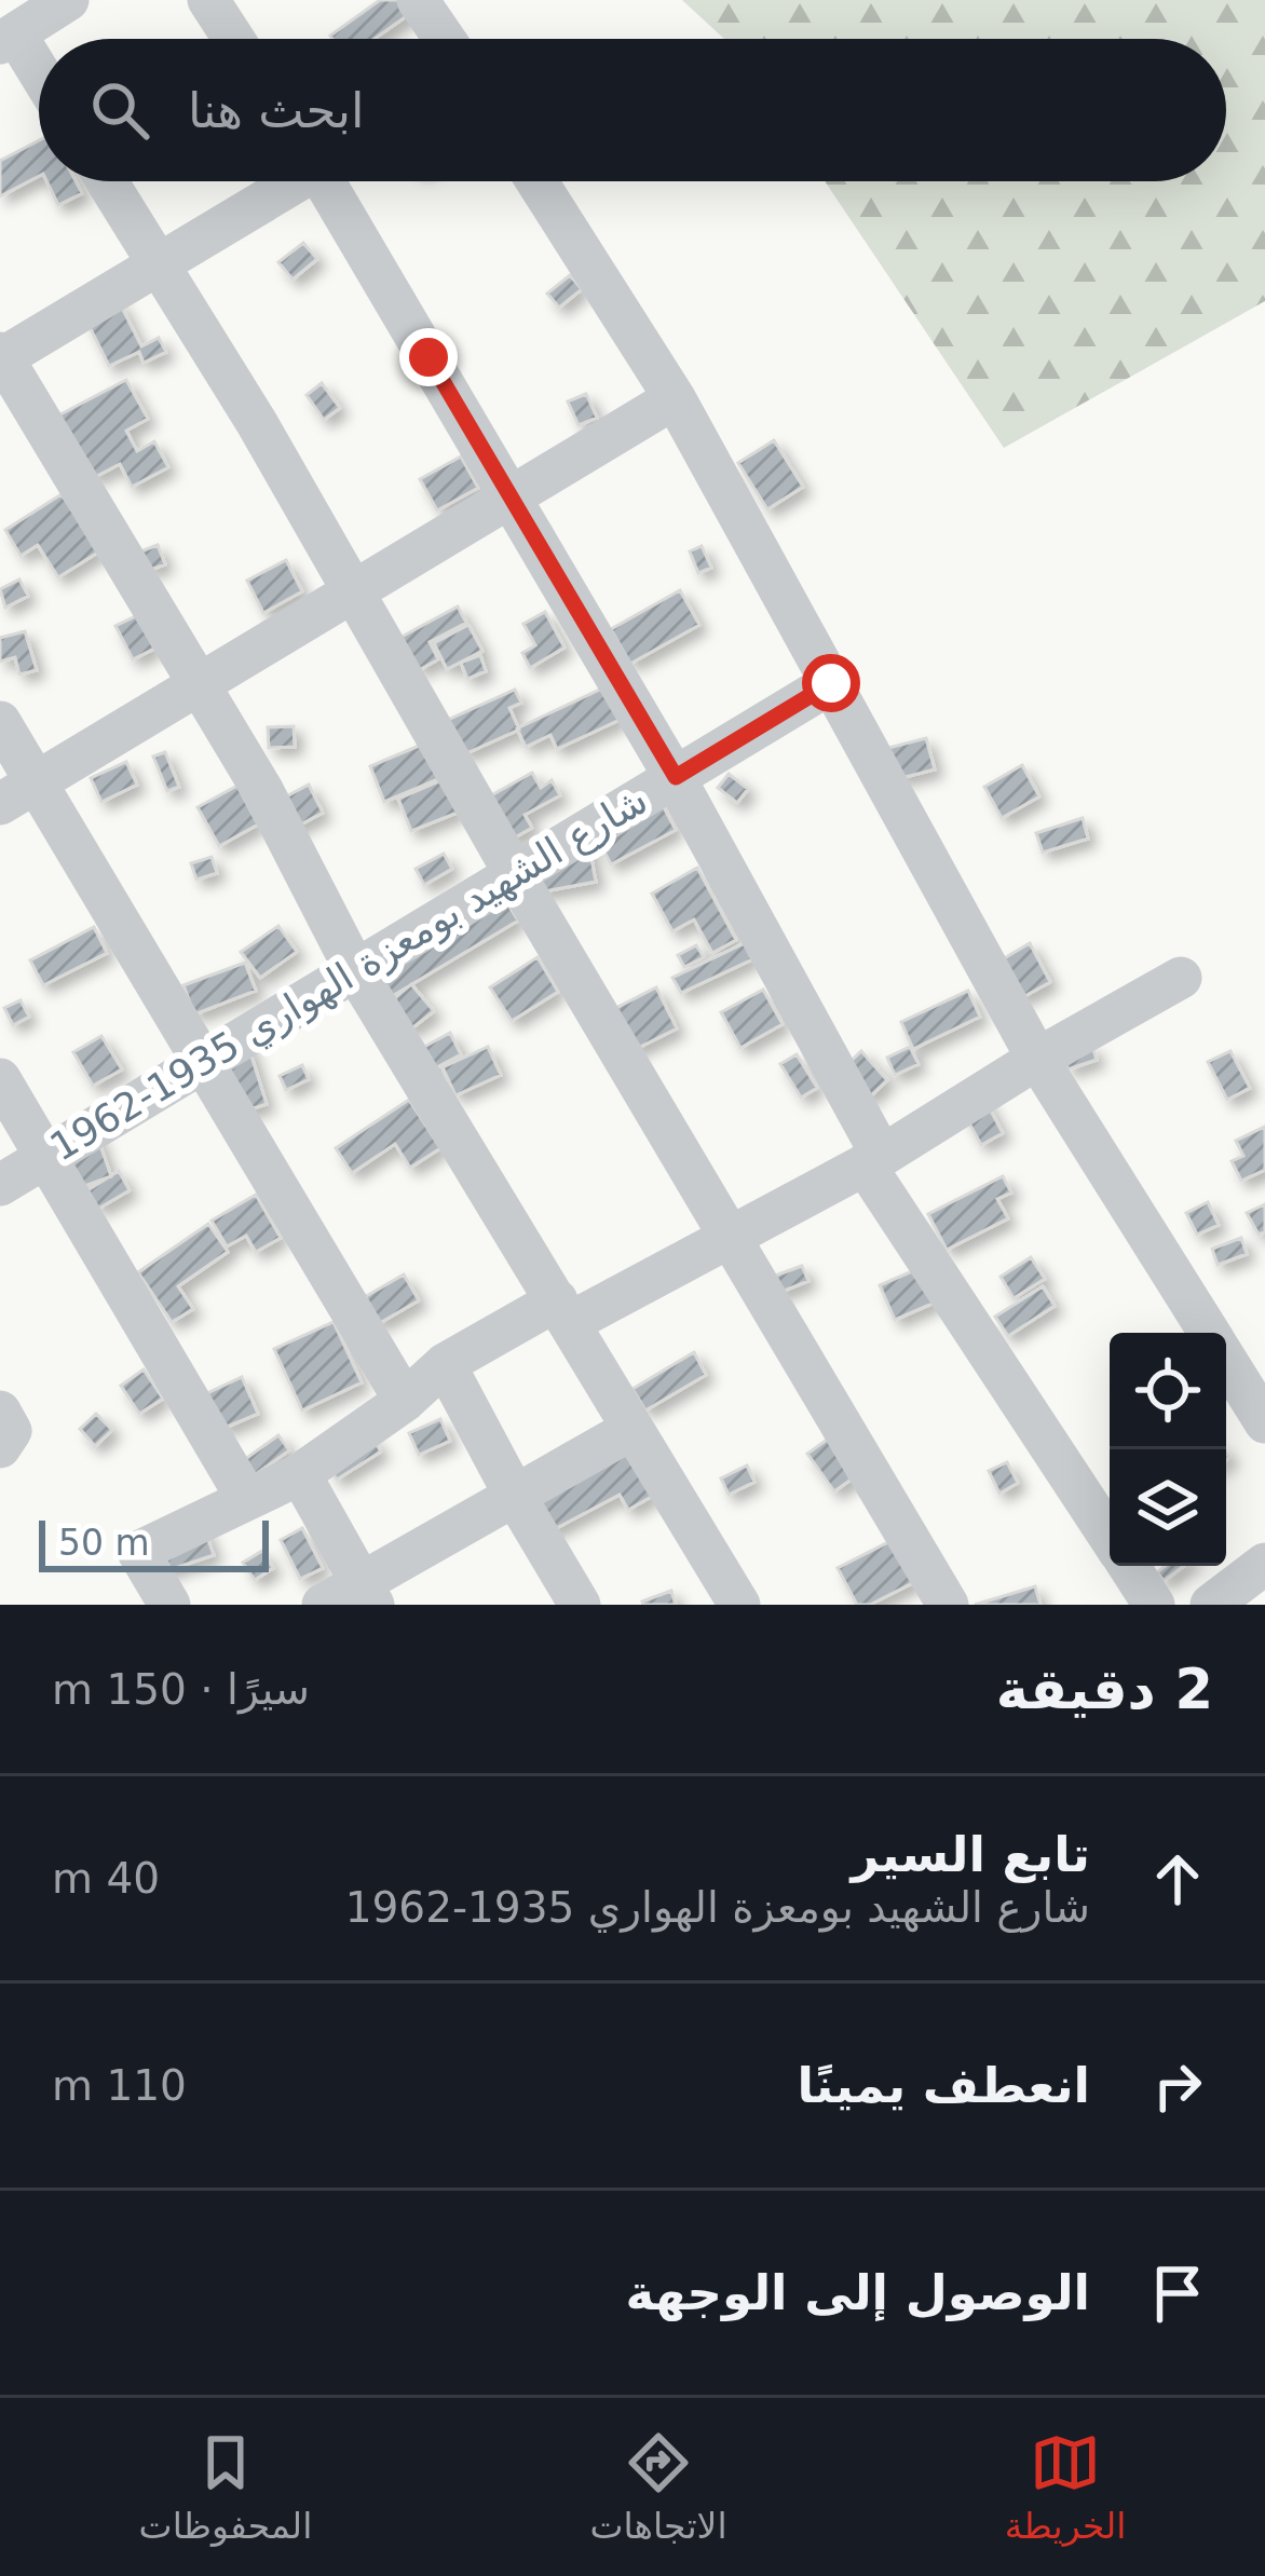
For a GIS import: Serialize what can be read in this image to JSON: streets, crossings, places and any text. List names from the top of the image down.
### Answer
{
  "streets": {
    "street": ["شارع الشهيد بومعزة الهواري 1935-1962"]
  },
  "scale_bar": "50 m",
  "page": {
    "search": "ابحث هنا",
    "scale": "50 m",
    "heading": ["2 دقيقة", "سيرًا · 150 m"],
    "list": [
      ["تابع السير", "شارع الشهيد بومعزة الهواري 1935-1962", "40 m"],
      ["انعطف يمينًا", "110 m"],
      "الوصول إلى الوجهة"
    ],
    "nav": ["الخريطة", "الاتجاهات", "المحفوظات"]
  }
}
